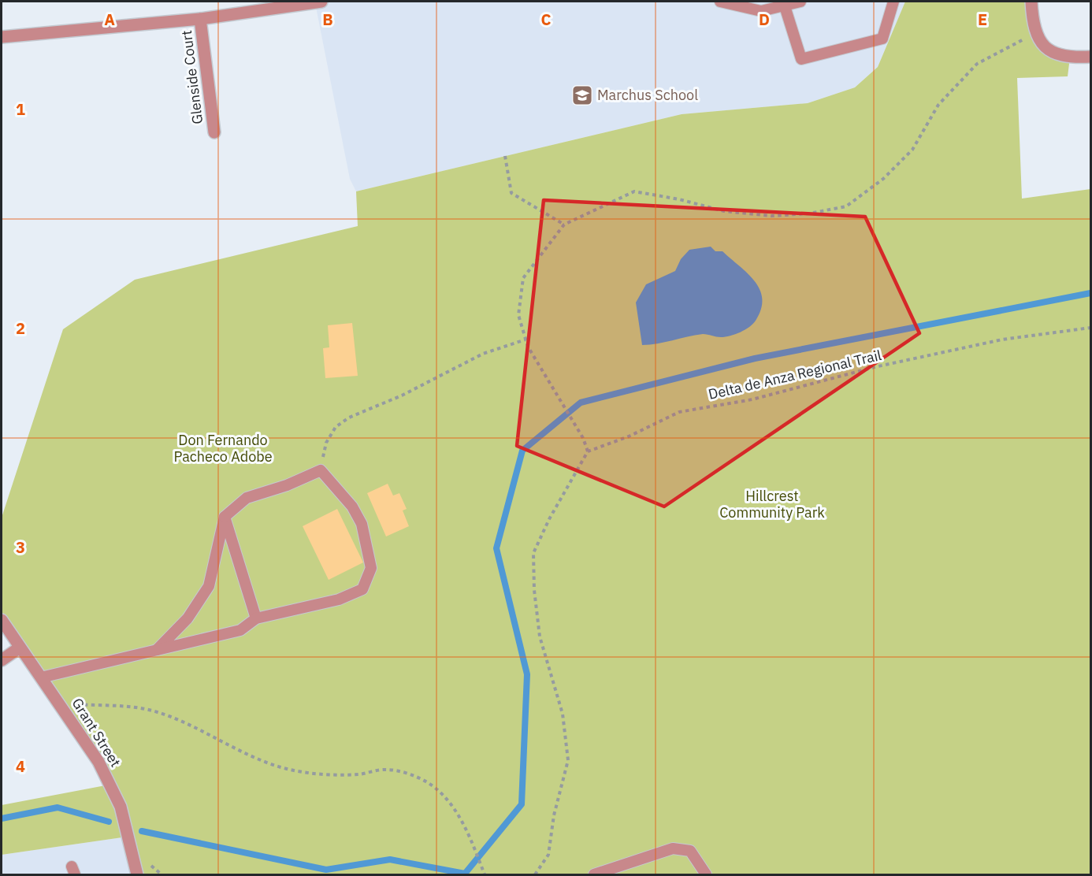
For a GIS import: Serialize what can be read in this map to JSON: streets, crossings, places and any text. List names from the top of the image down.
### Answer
{
  "streets": {
    "street": ["Glenside Court", "Grant Street"],
    "path": ["Delta de Anza Regional Trail"]
  },
  "parks": ["Don Fernando Pacheco Adobe", "Hillcrest Community Park"],
  "places": {
    "school or university": ["Marchus School"]
  },
  "grid": {
    "columns": [
      "A",
      "B",
      "C",
      "D",
      "E"
    ],
    "rows": [
      "1",
      "2",
      "3",
      "4"
    ]
  }
}
